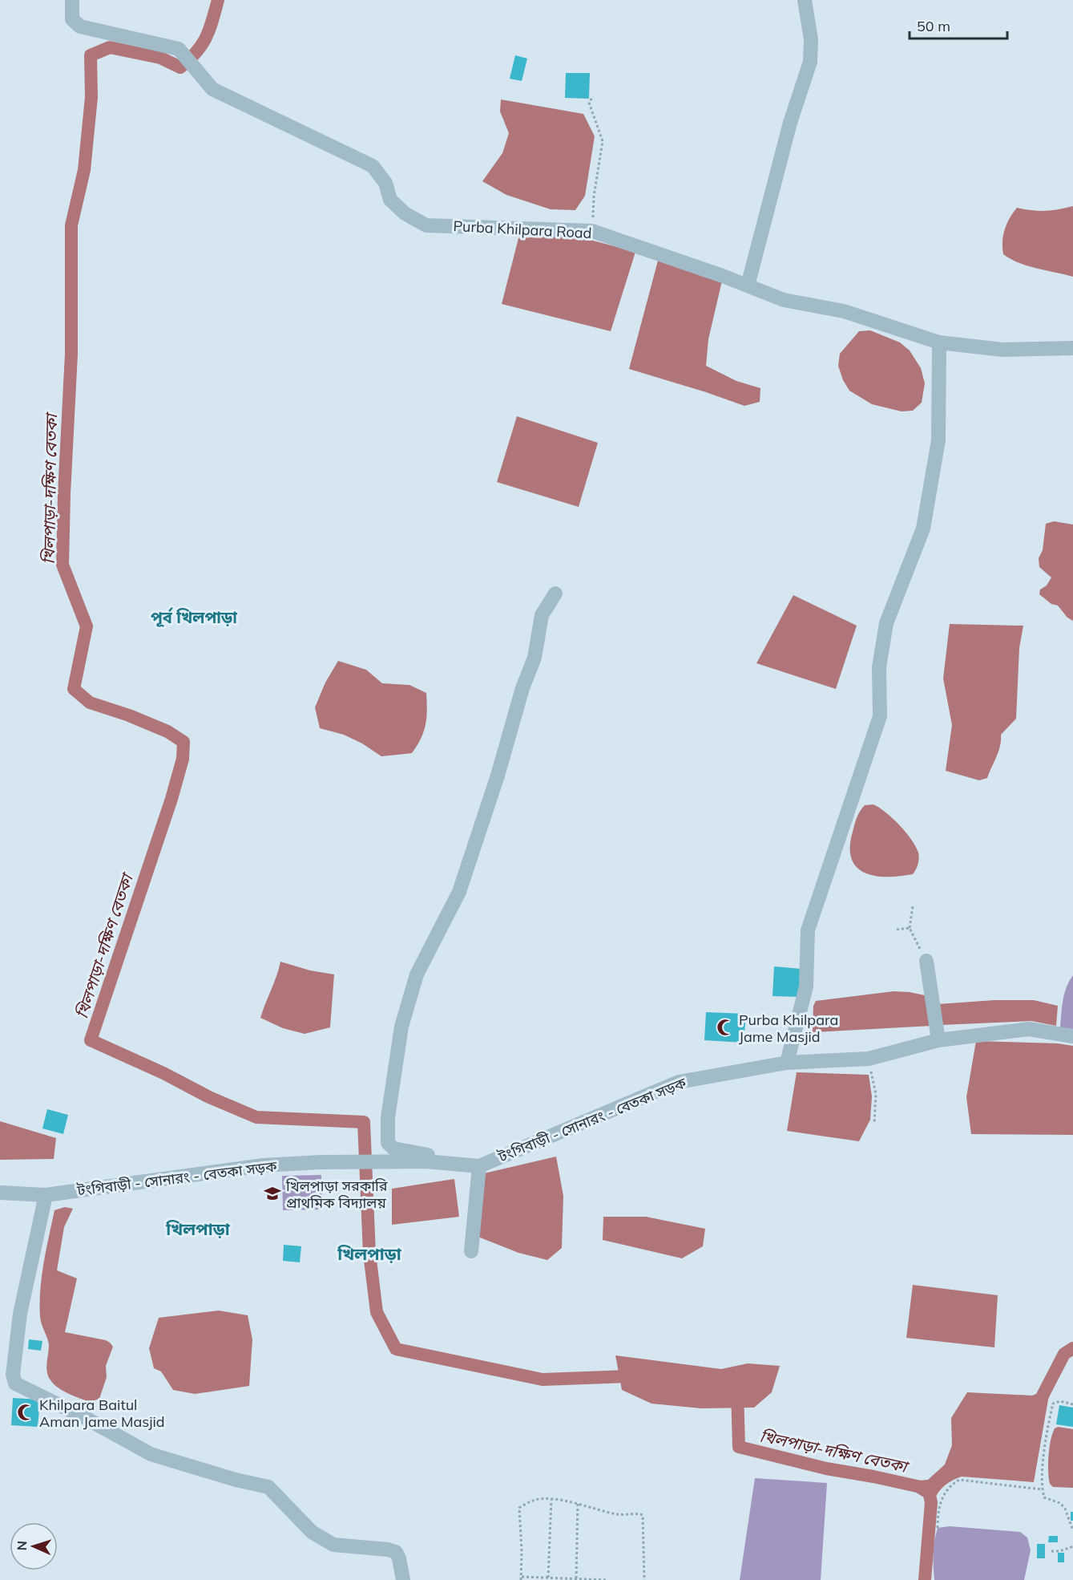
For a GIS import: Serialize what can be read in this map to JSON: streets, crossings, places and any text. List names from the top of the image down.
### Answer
{
  "streets": {
    "street": ["Purba Khilpara Road", "টংগিবাড়ী - সোনারং - বেতকা সড়ক"]
  },
  "districts": ["পূর্ব খিলপাড়া", "খিলপাড়া", "খিলপাড়া"],
  "water": ["খিলপাড়া-দক্ষিণ বেতকা"],
  "places": {
    "mosque": ["Purba Khilpara Jame Masjid", "Khilpara Baitul Aman Jame Masjid"],
    "school or university": ["খিলপাড়া সরকারি প্রাথমিক বিদ্যালয়"]
  },
  "scale_bar": "50 m",
  "north": "left"
}
